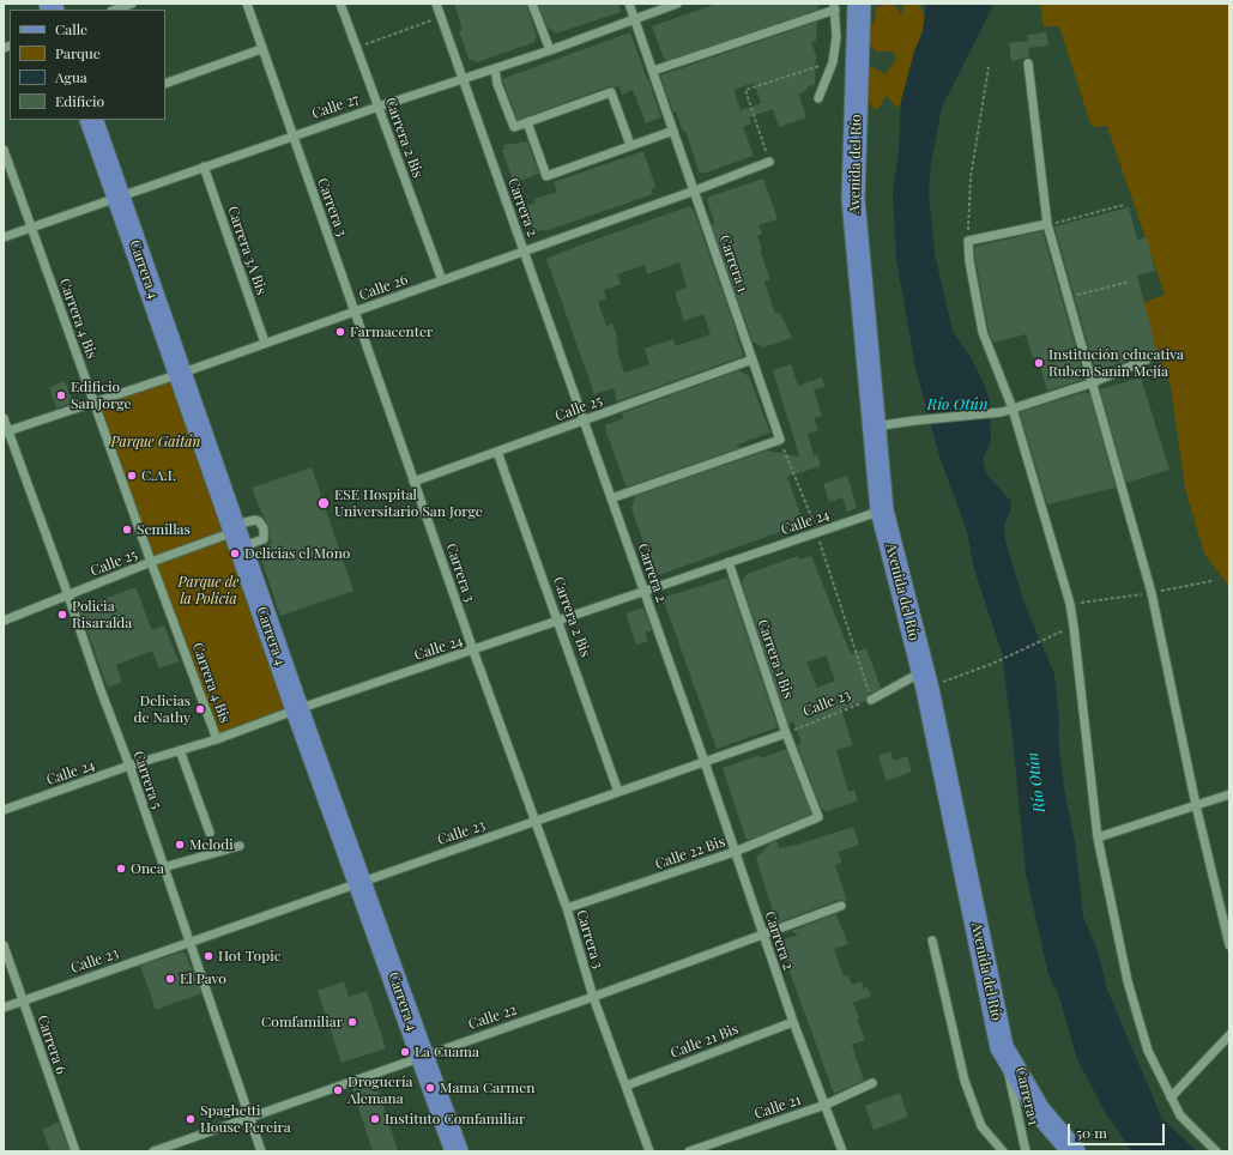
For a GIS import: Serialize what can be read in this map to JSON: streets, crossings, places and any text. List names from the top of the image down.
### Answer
{
  "streets": {
    "main road": ["Avenida del Río", "Carrera 4"],
    "street": [
      "Calle 27",
      "Carrera 2 Bis",
      "Carrera 3",
      "Carrera 2",
      "Carrera 3A Bis",
      "Carrera 1",
      "Calle 26",
      "Carrera 4 Bis",
      "Calle 25",
      "Calle 24",
      "Carrera 1 Bis",
      "Calle 23",
      "Carrera 5",
      "Calle 22 Bis",
      "Calle 22",
      "Calle 21 Bis",
      "Carrera 6",
      "Calle 21"
    ]
  },
  "crossings": [
    ["Calle 27", "Carrera 2 Bis"],
    ["Calle 27", "Carrera 3"],
    ["Calle 27", "Carrera 2"],
    ["Calle 27", "Carrera 3A Bis"],
    ["Calle 27", "Carrera 1"],
    ["Calle 27", "Carrera 4"],
    ["Calle 27", "Carrera 4 Bis"],
    ["Carrera 2 Bis", "Calle 26"],
    ["Carrera 2 Bis", "Calle 25"],
    ["Carrera 2 Bis", "Calle 24"],
    ["Carrera 2 Bis", "Calle 23"],
    ["Avenida del Río", "Carrera 1"],
    ["Avenida del Río", "Calle 24"],
    ["Avenida del Río", "Calle 23"],
    ["Carrera 3", "Calle 26"],
    ["Carrera 3", "Calle 25"],
    ["Carrera 3", "Calle 24"],
    ["Carrera 3", "Calle 23"],
    ["Carrera 3", "Calle 22 Bis"],
    ["Carrera 3", "Calle 22"],
    ["Carrera 3", "Calle 21 Bis"],
    ["Carrera 2", "Calle 26"],
    ["Carrera 2", "Calle 25"],
    ["Carrera 2", "Calle 24"],
    ["Carrera 2", "Calle 23"],
    ["Carrera 2", "Calle 22 Bis"],
    ["Carrera 2", "Calle 22"],
    ["Carrera 2", "Calle 21 Bis"],
    ["Carrera 2", "Calle 21"],
    ["Carrera 3A Bis", "Calle 26"],
    ["Carrera 1", "Calle 26"],
    ["Carrera 1", "Calle 25"],
    ["Carrera 4", "Calle 26"],
    ["Carrera 4", "Calle 25"],
    ["Carrera 4", "Calle 24"],
    ["Carrera 4", "Calle 23"],
    ["Carrera 4", "Calle 22"],
    ["Calle 26", "Carrera 4 Bis"],
    ["Calle 26", "Carrera 5"],
    ["Carrera 4 Bis", "Calle 25"],
    ["Carrera 4 Bis", "Calle 24"],
    ["Calle 25", "Carrera 5"],
    ["Calle 24", "Carrera 1 Bis"],
    ["Calle 24", "Carrera 5"],
    ["Carrera 1 Bis", "Calle 23"],
    ["Carrera 1 Bis", "Calle 22 Bis"],
    ["Calle 23", "Carrera 5"],
    ["Calle 23", "Carrera 6"],
    ["Carrera 5", "Calle 22"]
  ],
  "water": ["Río Otún"],
  "parks": ["Parque Gaitán", "Parque de la Policia"],
  "places": [
    "Farmacenter",
    "Institución educativa Ruben Sanin Mejía",
    "Edificio San Jorge",
    "C.A.I.",
    "ESE Hospital Universitario San Jorge",
    "Semillas",
    "Delicias el Mono",
    "Policia Risaralda",
    "Delicias de Nathy",
    "Melodi",
    "Onca",
    "Hot Topic",
    "El Pavo",
    "Comfamiliar",
    "La Cuama",
    "Mama Carmen",
    "Droguería Alemana",
    "Spaghetti House Pereira",
    "Instituto Comfamiliar"
  ],
  "legend": [
    "Calle",
    "Parque",
    "Agua",
    "Edificio"
  ],
  "scale_bar": "50 m"
}
